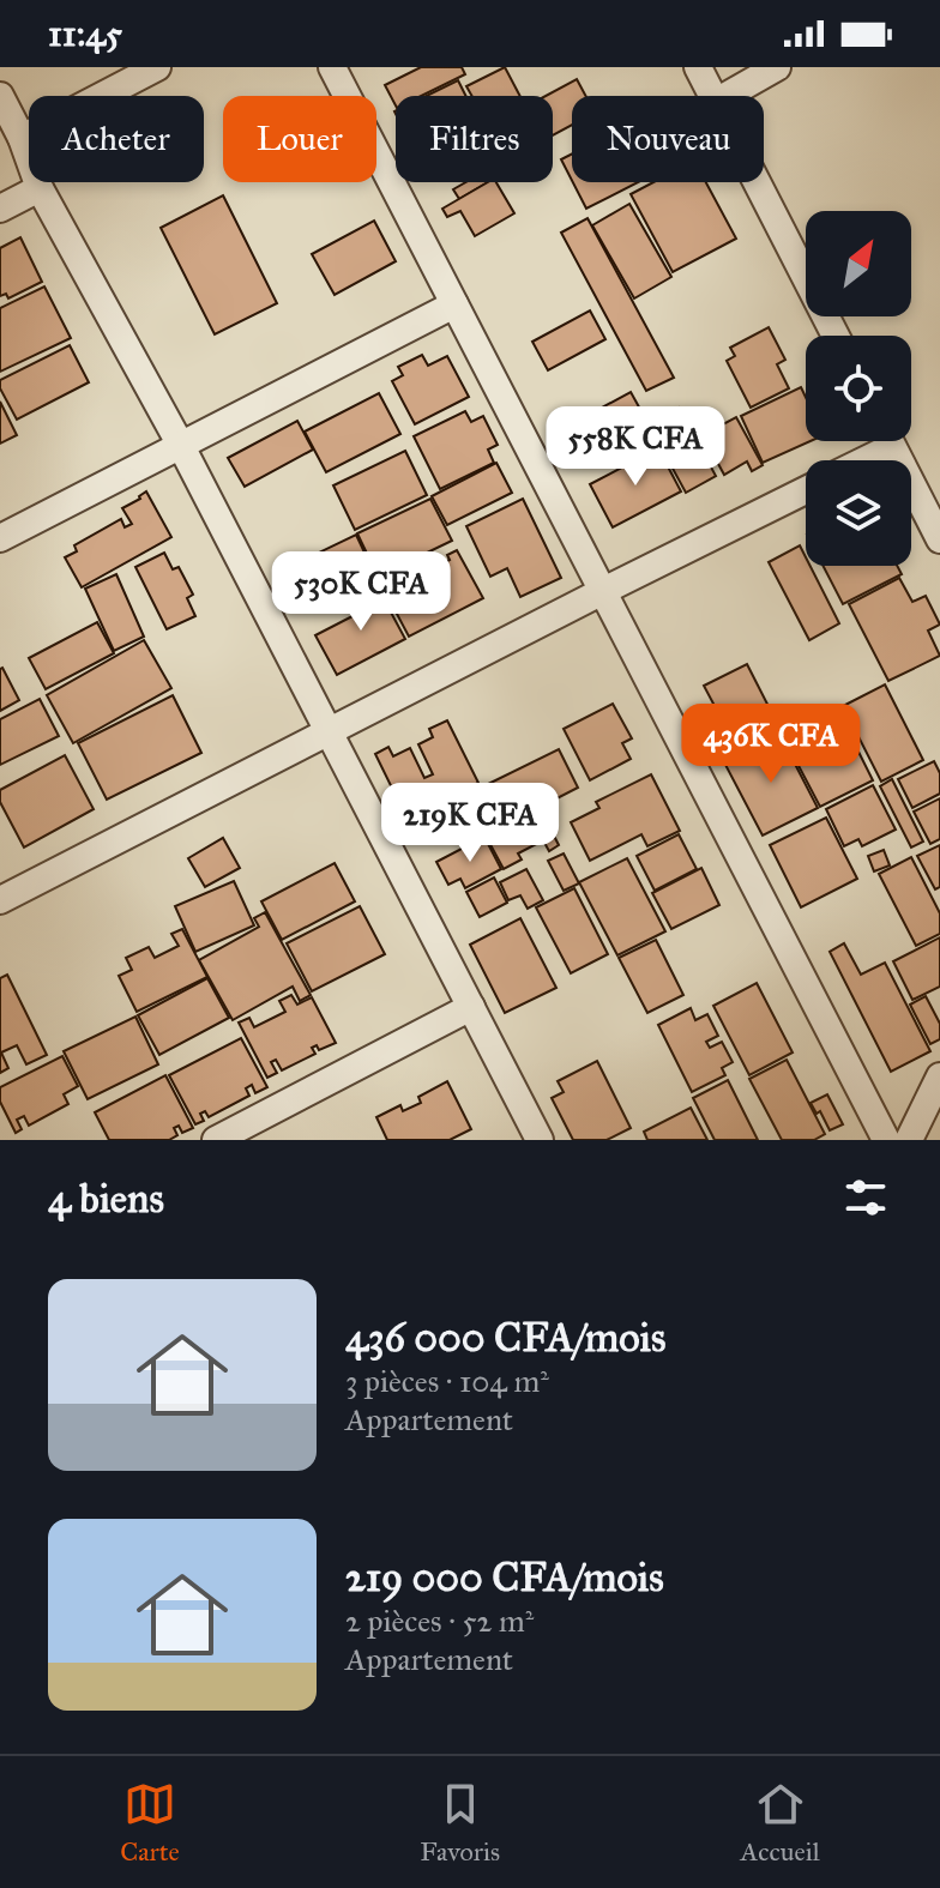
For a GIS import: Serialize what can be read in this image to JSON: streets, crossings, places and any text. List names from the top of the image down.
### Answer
{
  "north": "top right",
  "page": {
    "status": "11:45",
    "chip": [
      "Acheter",
      "Louer",
      "Filtres",
      "Nouveau"
    ],
    "price": [
      "558K CFA",
      "530K CFA",
      "436K CFA",
      "219K CFA"
    ],
    "heading": "4 biens",
    "list": [
      {
        "name": "436 000 CFA/mois",
        "note": "3 pièces · 104 m² · Appartement"
      },
      {
        "name": "219 000 CFA/mois",
        "note": "2 pièces · 52 m² · Appartement"
      }
    ],
    "tabs": ["Carte", "Favoris", "Accueil"]
  }
}
